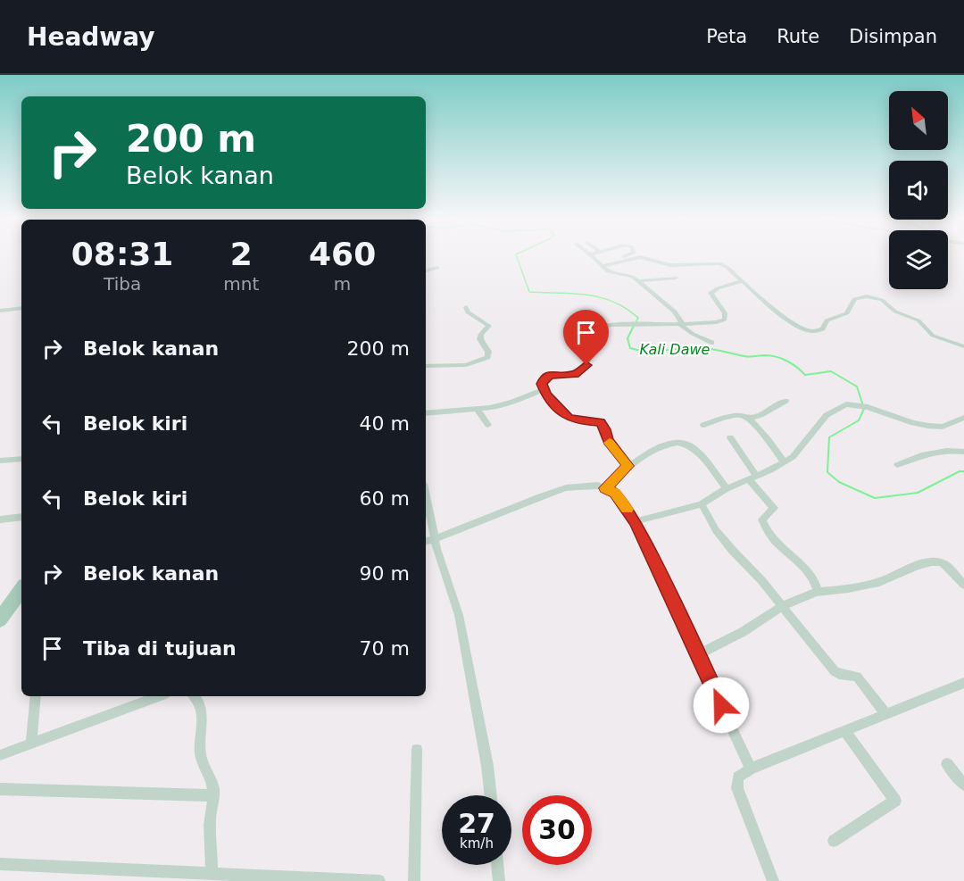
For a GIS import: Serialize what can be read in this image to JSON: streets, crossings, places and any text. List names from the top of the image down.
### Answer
{
  "water": ["Kali Dawe"],
  "north": "top left",
  "page": {
    "header": "Headway",
    "nav": ["Peta", "Rute", "Disimpan"],
    "turn": ["200 m", "Belok kanan"],
    "eta": [
      "08:31",
      "Tiba",
      "2",
      "mnt",
      "460",
      "m"
    ],
    "list": [
      {
        "name": "Belok kanan",
        "value": "200 m"
      },
      {
        "name": "Belok kiri",
        "value": "40 m"
      },
      {
        "name": "Belok kiri",
        "value": "60 m"
      },
      {
        "name": "Belok kanan",
        "value": "90 m"
      },
      {
        "name": "Tiba di tujuan",
        "value": "70 m"
      }
    ],
    "speed": "27 km/h",
    "limit": "30"
  }
}
